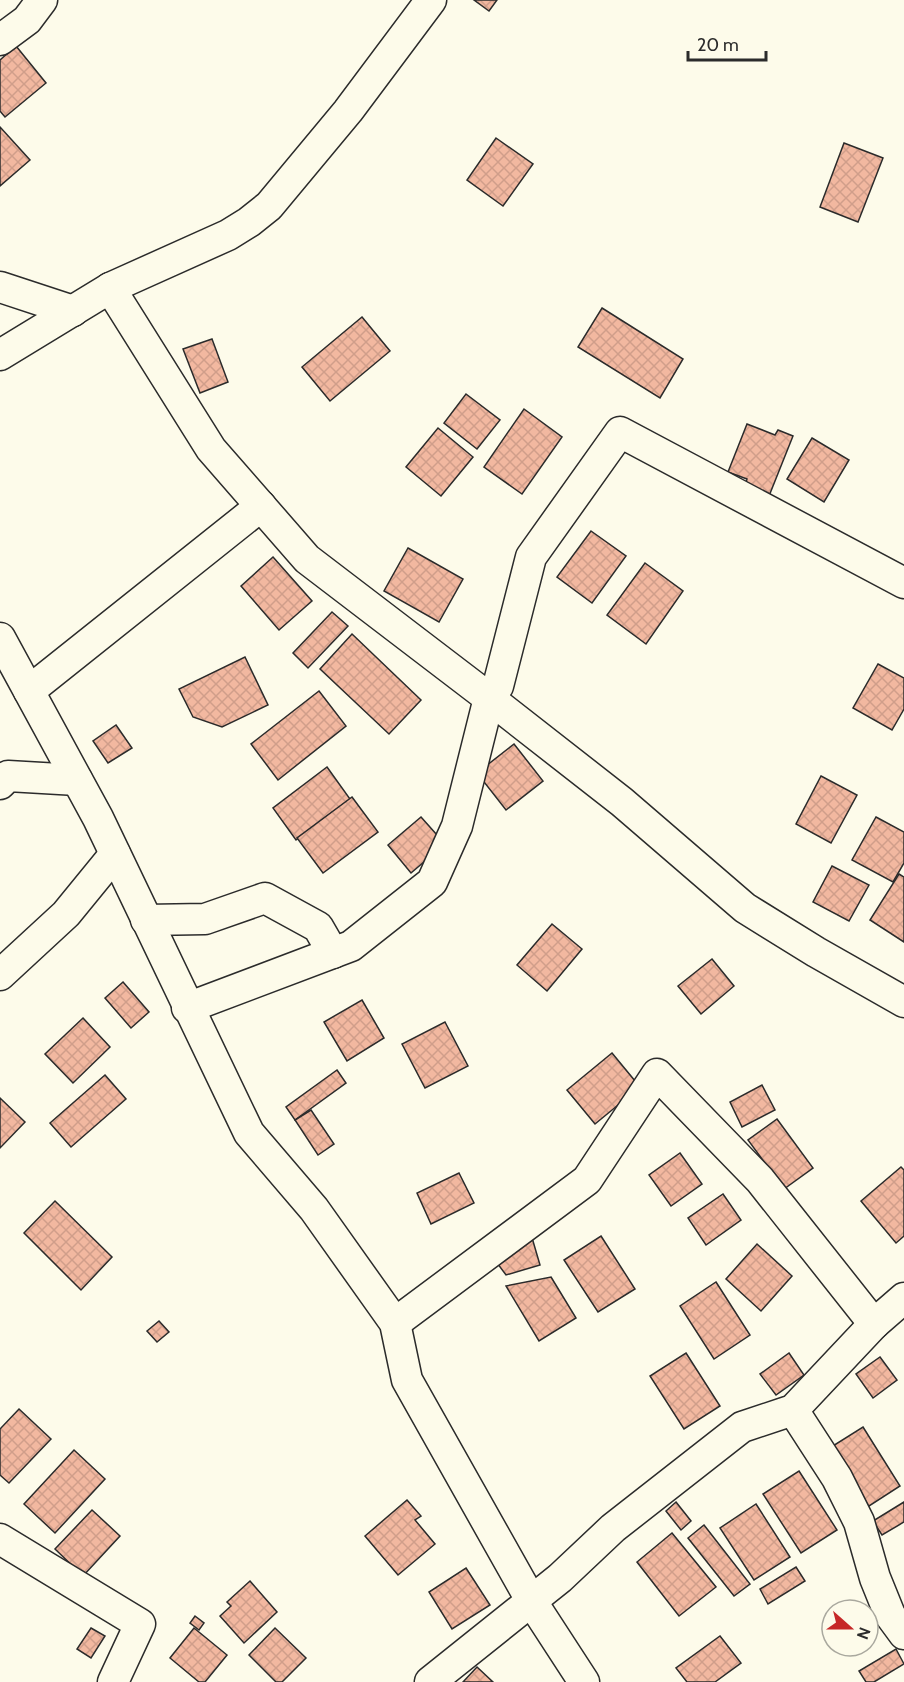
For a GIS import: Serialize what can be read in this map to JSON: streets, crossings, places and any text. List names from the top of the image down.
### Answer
{
  "scale_bar": "20 m",
  "north": "right"
}
